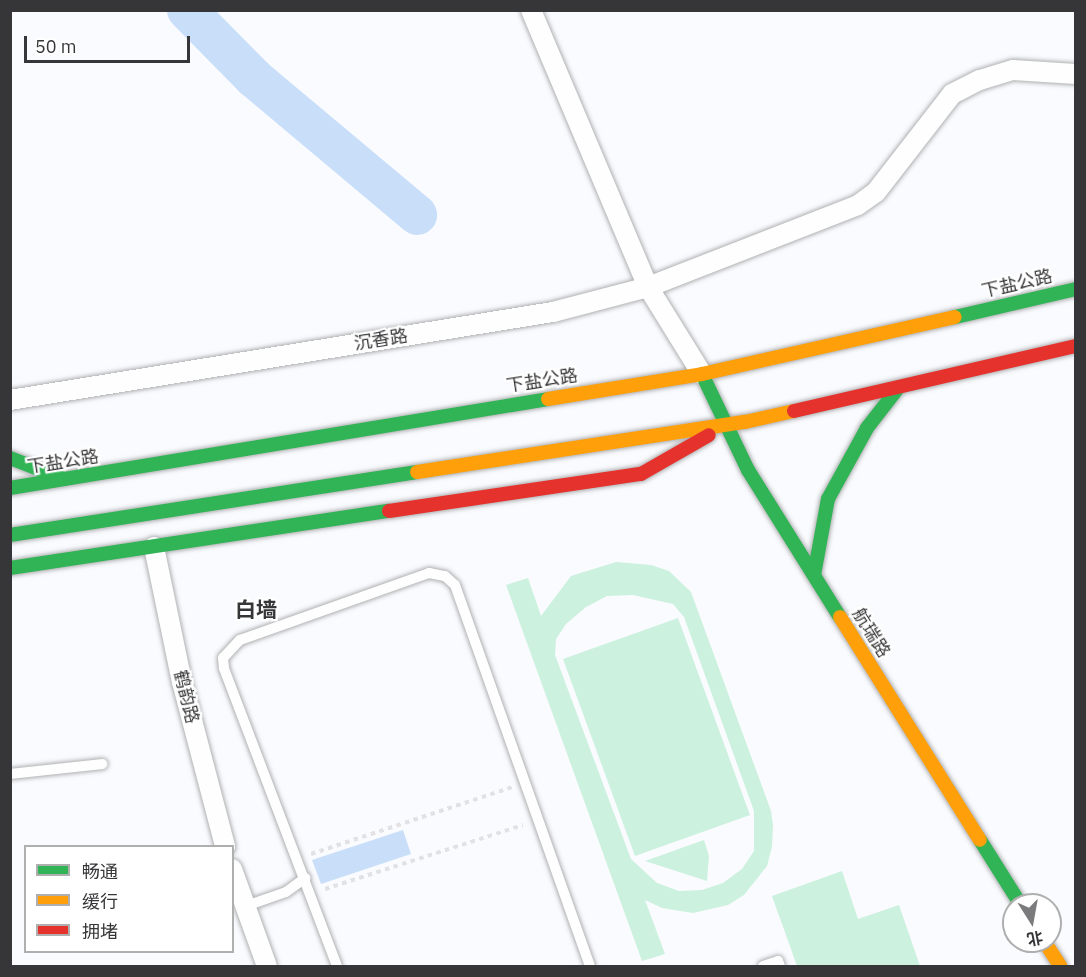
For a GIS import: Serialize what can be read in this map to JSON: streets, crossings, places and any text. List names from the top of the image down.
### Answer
{
  "streets": {
    "main road": ["下盐公路", "航瑞路"],
    "street": ["沉香路", "鹤韵路"]
  },
  "crossings": [
    ["下盐公路", "航瑞路"]
  ],
  "districts": ["白墙"],
  "legend": ["畅通", "缓行", "拥堵"],
  "scale_bar": "50 m",
  "north": "bottom"
}
